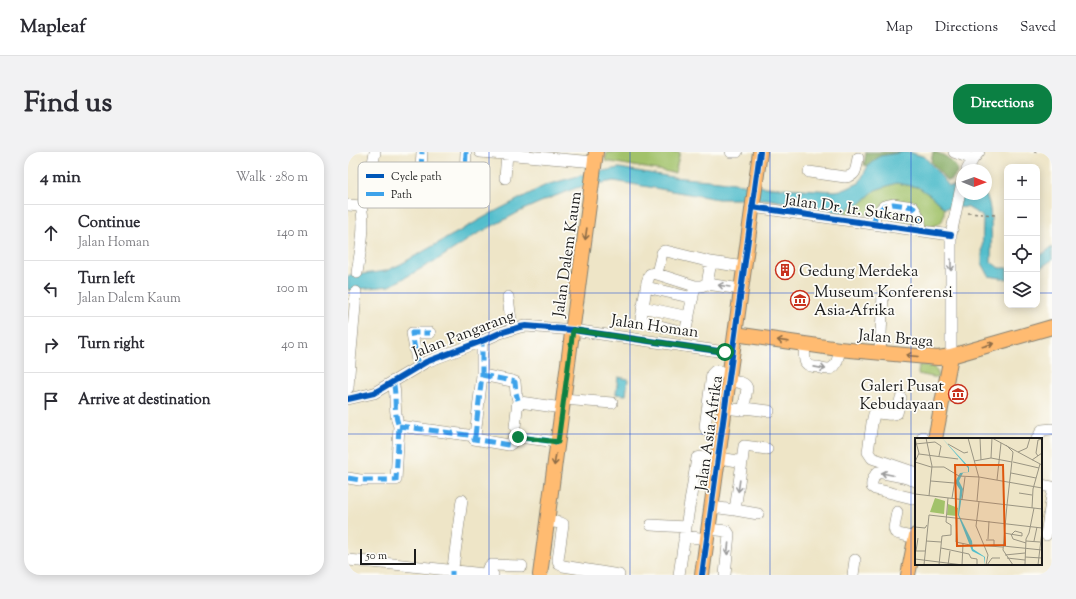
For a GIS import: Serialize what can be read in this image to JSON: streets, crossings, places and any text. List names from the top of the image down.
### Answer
{
  "streets": {
    "main road": ["Jalan Dalem Kaum", "Jalan Braga", "Jalan Asia Afrika"],
    "street": ["Jalan Dr. Ir. Sukarno", "Jalan Homan", "Jalan Pangarang"]
  },
  "crossings": [
    ["Jalan Dr. Ir. Sukarno", "Jalan Asia Afrika"],
    ["Jalan Dalem Kaum", "Jalan Homan"],
    ["Jalan Dalem Kaum", "Jalan Pangarang"],
    ["Jalan Homan", "Jalan Pangarang"],
    ["Jalan Homan", "Jalan Asia Afrika"],
    ["Jalan Braga", "Jalan Asia Afrika"]
  ],
  "one_way": ["Jalan Dalem Kaum"],
  "places": {
    "building": ["Gedung Merdeka"],
    "museum": ["Museum Konferensi Asia-Afrika", "Galeri Pusat Kebudayaan"]
  },
  "legend": ["Cycle path", "Path"],
  "scale_bar": "50 m",
  "north": "right",
  "page": {
    "header": "Mapleaf",
    "nav": ["Map", "Directions", "Saved"],
    "title": "Find us",
    "buttons": "Directions",
    "heading": ["4 min", "Walk · 280 m"],
    "map_buttons": ["+", "−"],
    "list": [
      ["Continue", "Jalan Homan", "140 m"],
      ["Turn left", "Jalan Dalem Kaum", "100 m"],
      ["Turn right", "40 m"],
      "Arrive at destination"
    ],
    "scale": "50 m"
  }
}
